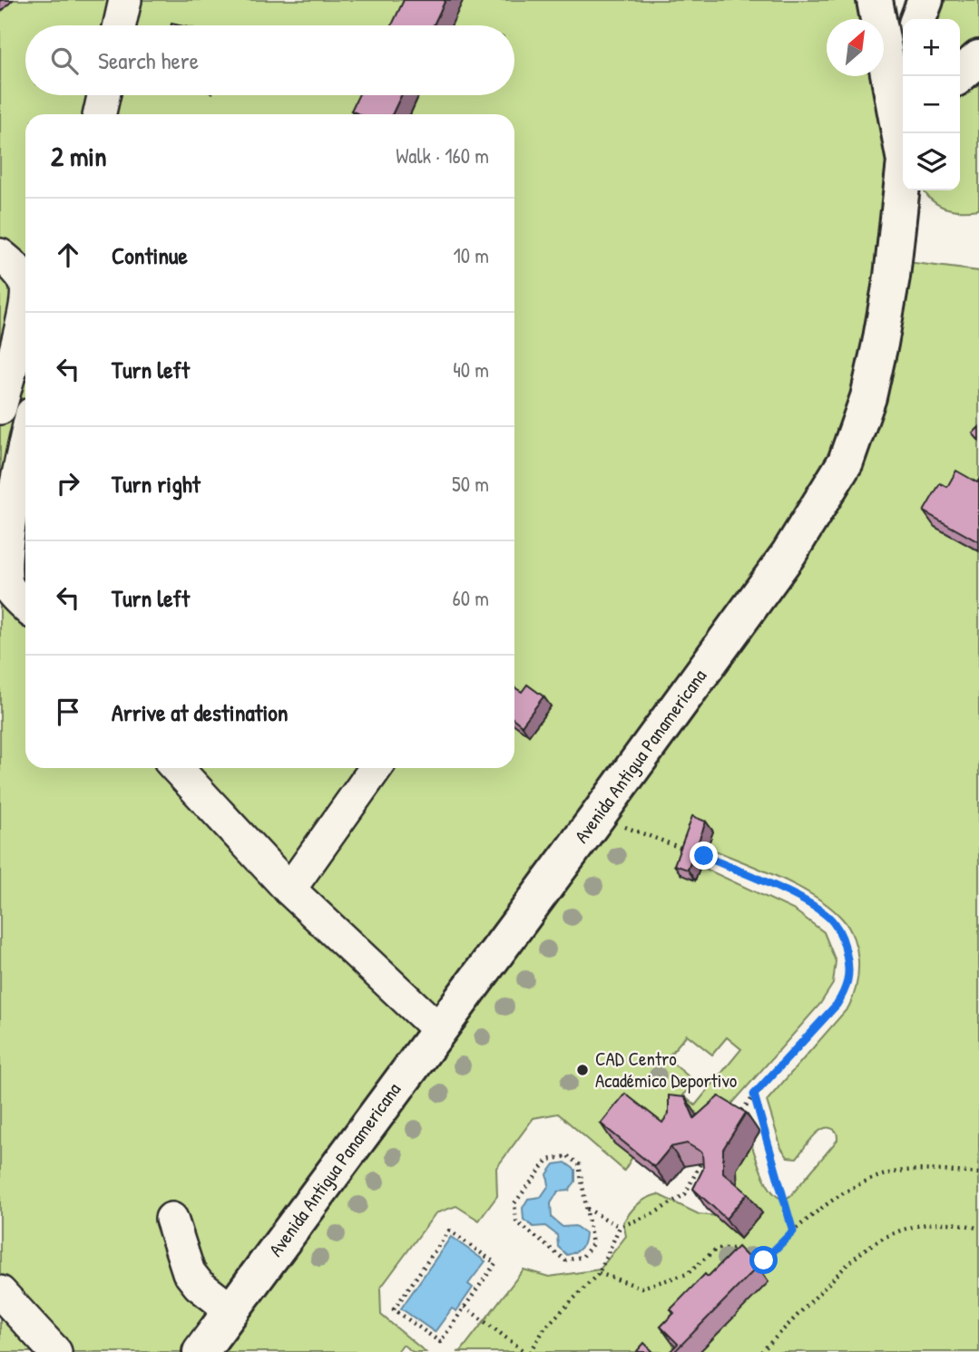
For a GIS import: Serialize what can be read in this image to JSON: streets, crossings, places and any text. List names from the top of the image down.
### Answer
{
  "streets": {
    "main road": ["Avenida Antigua Panamericana"]
  },
  "places": ["CAD Centro Académico Deportivo"],
  "north": "top right",
  "page": {
    "map_buttons": ["+", "−"],
    "search": "Search here",
    "heading": ["2 min", "Walk · 160 m"],
    "list": [
      ["Continue", "10 m"],
      ["Turn left", "40 m"],
      ["Turn right", "50 m"],
      ["Turn left", "60 m"],
      "Arrive at destination"
    ]
  }
}
